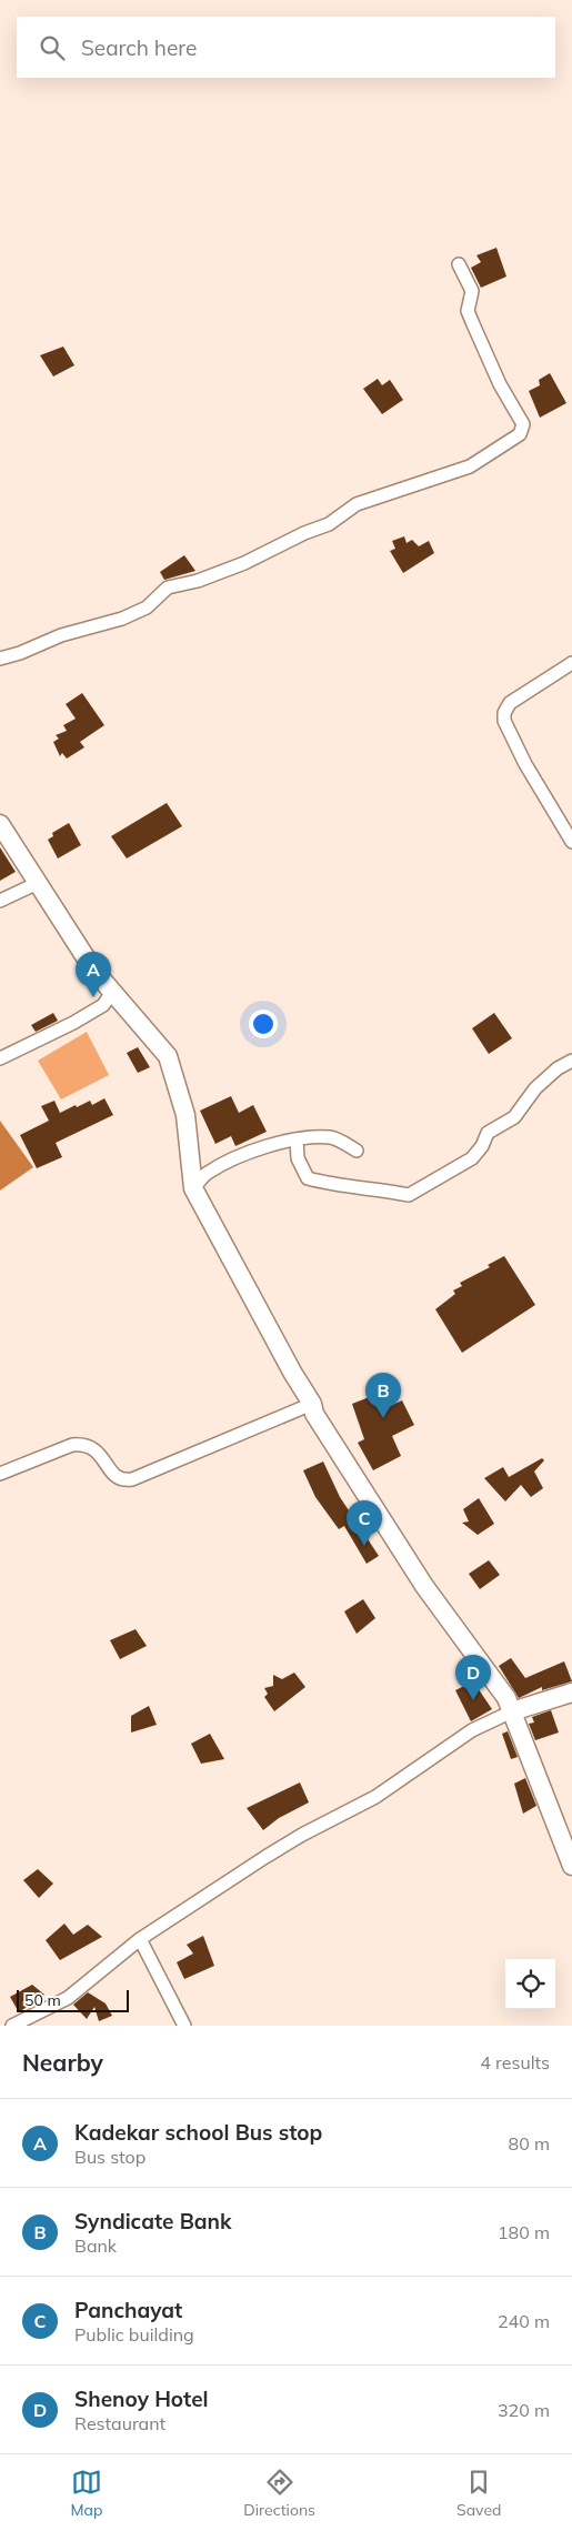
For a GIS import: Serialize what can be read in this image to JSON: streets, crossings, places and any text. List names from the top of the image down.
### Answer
{
  "scale_bar": "50 m",
  "page": {
    "search": "Search here",
    "pins": [
      "A",
      "B",
      "C",
      "D"
    ],
    "scale": "50 m",
    "heading": ["Nearby", "4 results"],
    "list": [
      {
        "mark": "A",
        "name": "Kadekar school Bus stop",
        "note": "Bus stop",
        "value": "80 m"
      },
      {
        "mark": "B",
        "name": "Syndicate Bank",
        "note": "Bank",
        "value": "180 m"
      },
      {
        "mark": "C",
        "name": "Panchayat",
        "note": "Public building",
        "value": "240 m"
      },
      {
        "mark": "D",
        "name": "Shenoy Hotel",
        "note": "Restaurant",
        "value": "320 m"
      }
    ],
    "nav": ["Map", "Directions", "Saved"]
  }
}
